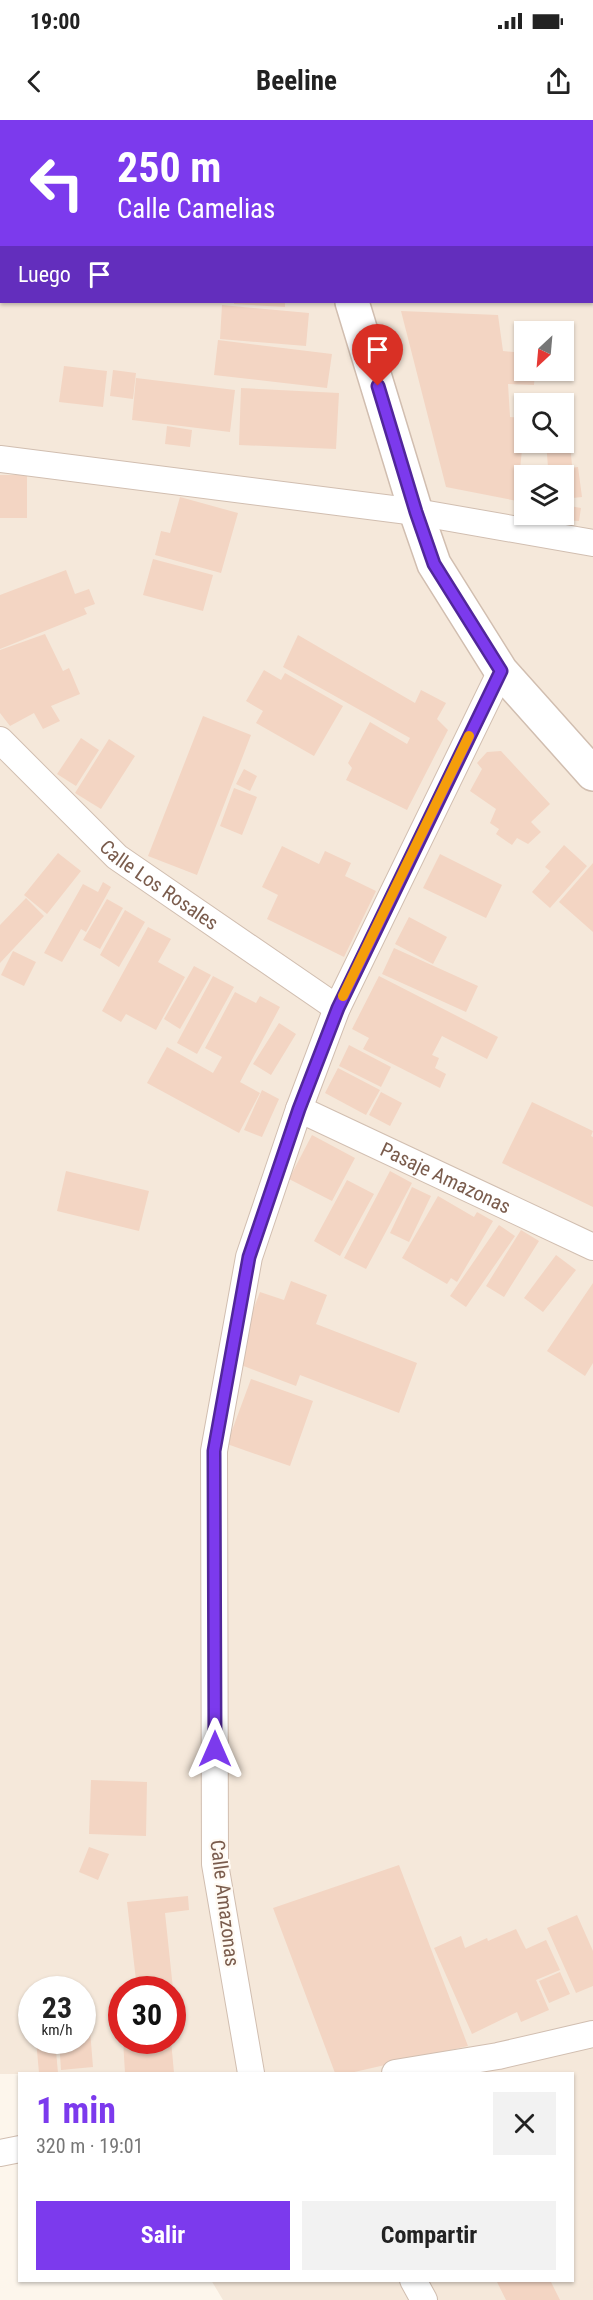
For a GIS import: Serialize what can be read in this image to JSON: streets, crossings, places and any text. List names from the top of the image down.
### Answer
{
  "streets": {
    "street": ["Calle Los Rosales", "Pasaje Amazonas", "Calle Amazonas"]
  },
  "crossings": [
    ["Calle Los Rosales", "Calle Amazonas"],
    ["Pasaje Amazonas", "Calle Amazonas"]
  ],
  "north": "bottom left",
  "page": {
    "status": "19:00",
    "header": "Beeline",
    "turn": ["250 m", "Calle Camelias"],
    "then": "Luego",
    "speed": "23 km/h",
    "limit": "30",
    "heading": ["1 min", "320 m · 19:01"],
    "buttons": ["Salir", "Compartir"]
  }
}
